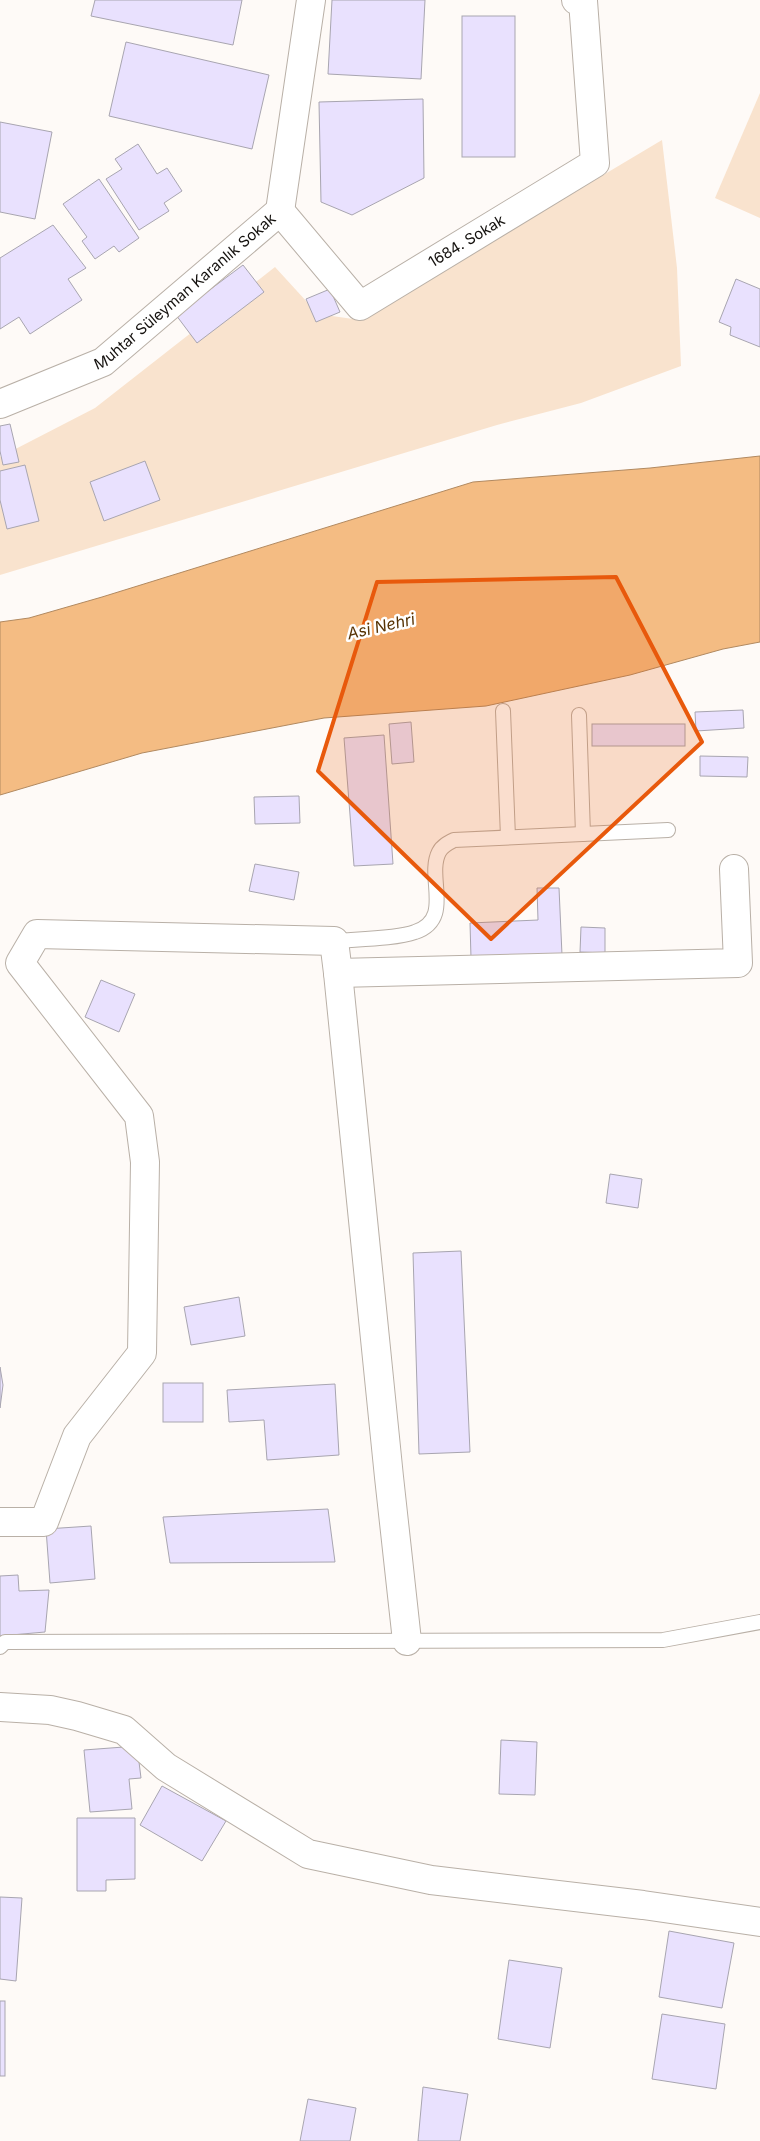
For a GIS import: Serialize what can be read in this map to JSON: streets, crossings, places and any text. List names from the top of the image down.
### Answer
{
  "streets": {
    "street": ["1684. Sokak", "Muhtar Süleyman Karanlık Sokak"]
  },
  "crossings": [
    ["1684. Sokak", "Muhtar Süleyman Karanlık Sokak"]
  ],
  "water": ["Asi Nehri"]
}
